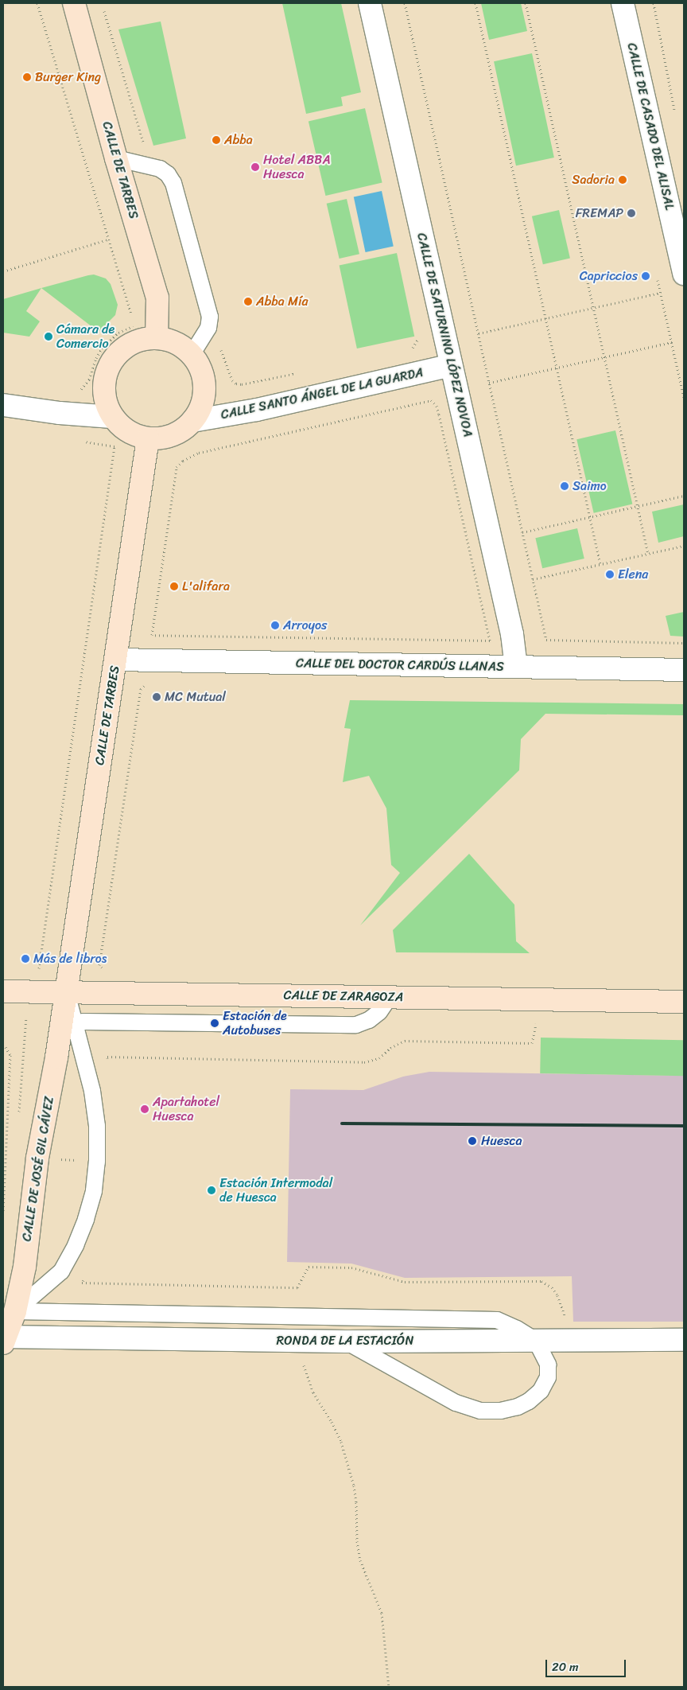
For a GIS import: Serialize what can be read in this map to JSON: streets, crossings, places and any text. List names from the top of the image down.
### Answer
{
  "streets": {
    "street": [
      "CALLE DE CASADO DEL ALISAL",
      "CALLE DE TARBES",
      "CALLE DE SATURNINO LÓPEZ NOVOA",
      "CALLE SANTO ÁNGEL DE LA GUARDA",
      "CALLE DEL DOCTOR CARDÚS LLANAS",
      "CALLE DE ZARAGOZA",
      "CALLE DE JOSÉ GIL CÁVEZ",
      "RONDA DE LA ESTACIÓN"
    ]
  },
  "crossings": [
    ["CALLE DE TARBES", "CALLE SANTO ÁNGEL DE LA GUARDA"],
    ["CALLE DE TARBES", "CALLE DEL DOCTOR CARDÚS LLANAS"],
    ["CALLE DE TARBES", "CALLE DE ZARAGOZA"],
    ["CALLE DE TARBES", "CALLE DE JOSÉ GIL CÁVEZ"],
    ["CALLE DE SATURNINO LÓPEZ NOVOA", "CALLE SANTO ÁNGEL DE LA GUARDA"],
    ["CALLE DE SATURNINO LÓPEZ NOVOA", "CALLE DEL DOCTOR CARDÚS LLANAS"],
    ["CALLE DE ZARAGOZA", "CALLE DE JOSÉ GIL CÁVEZ"],
    ["CALLE DE JOSÉ GIL CÁVEZ", "RONDA DE LA ESTACIÓN"]
  ],
  "places": [
    "Burger King",
    "Abba",
    "Hotel ABBA Huesca",
    "Sadoria",
    "FREMAP",
    "Capriccios",
    "Abba Mía",
    "Cámara de Comercio",
    "Saimo",
    "Elena",
    "L'alifara",
    "Arroyos",
    "MC Mutual",
    "Más de libros",
    "Estación de Autobuses",
    "Apartahotel Huesca",
    "Huesca",
    "Estación Intermodal de Huesca"
  ],
  "scale_bar": "20 m"
}
